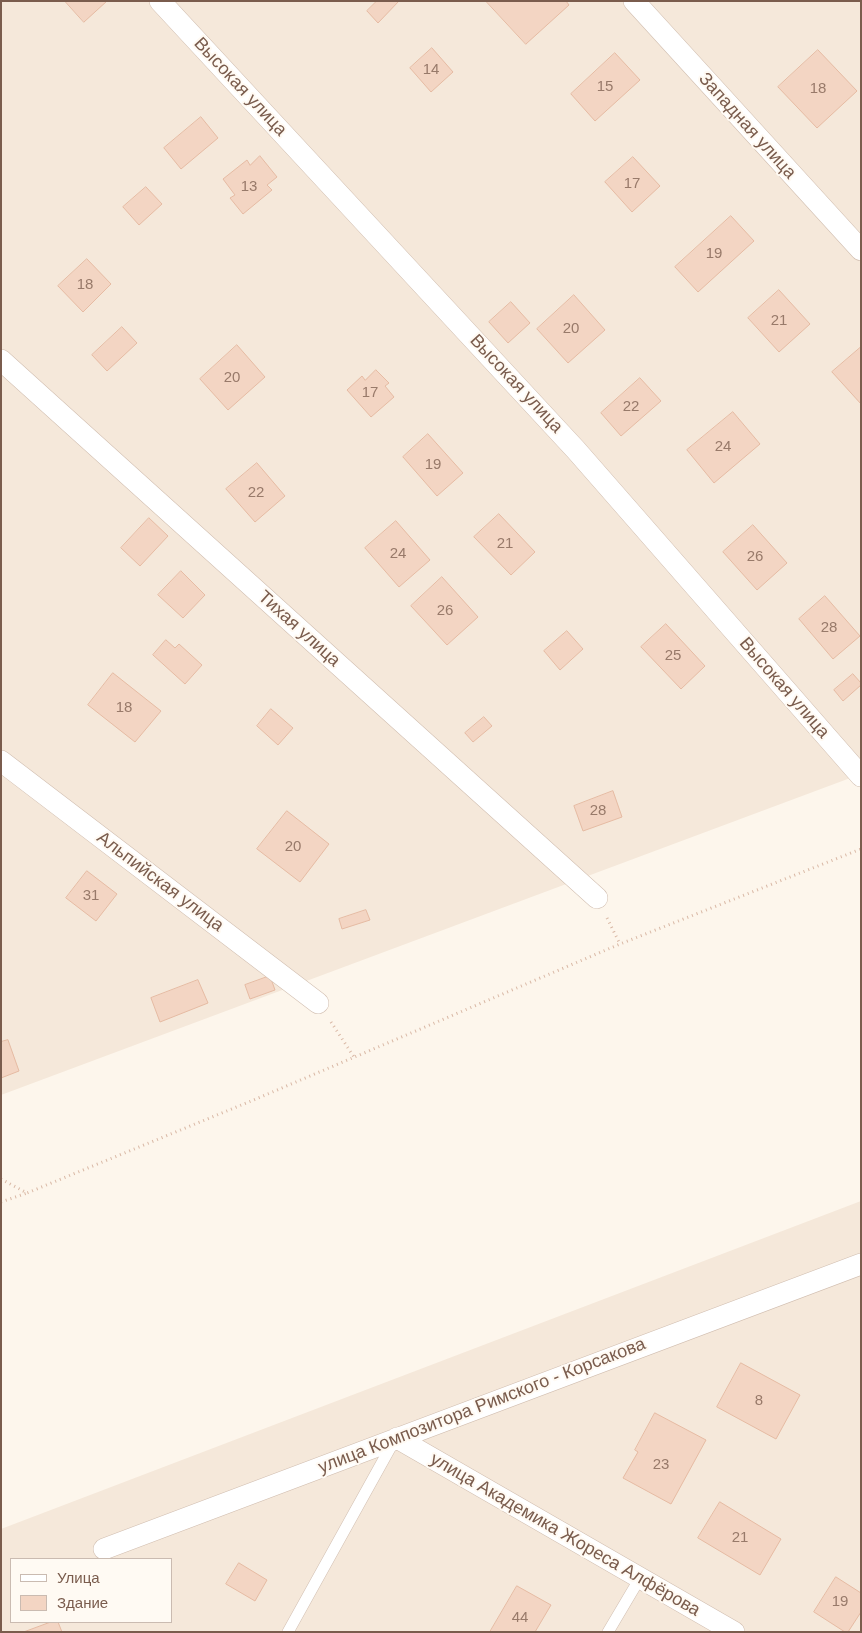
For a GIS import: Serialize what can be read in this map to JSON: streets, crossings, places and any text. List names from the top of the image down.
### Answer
{
  "streets": {
    "street": [
      "Высокая улица",
      "Западная улица",
      "Тихая улица",
      "Альпийская улица",
      "улица Композитора Римского - Корсакова",
      "улица Академика Жореса Алфёрова"
    ]
  },
  "crossings": [
    ["улица Композитора Римского - Корсакова", "улица Академика Жореса Алфёрова"]
  ],
  "house_numbers": [
    "14",
    "15",
    "18",
    "17",
    "13",
    "19",
    "18",
    "21",
    "20",
    "20",
    "17",
    "22",
    "24",
    "19",
    "22",
    "21",
    "24",
    "26",
    "26",
    "28",
    "25",
    "18",
    "28",
    "20",
    "31",
    "8",
    "23",
    "21",
    "19",
    "44"
  ],
  "legend": ["Улица", "Здание"]
}
